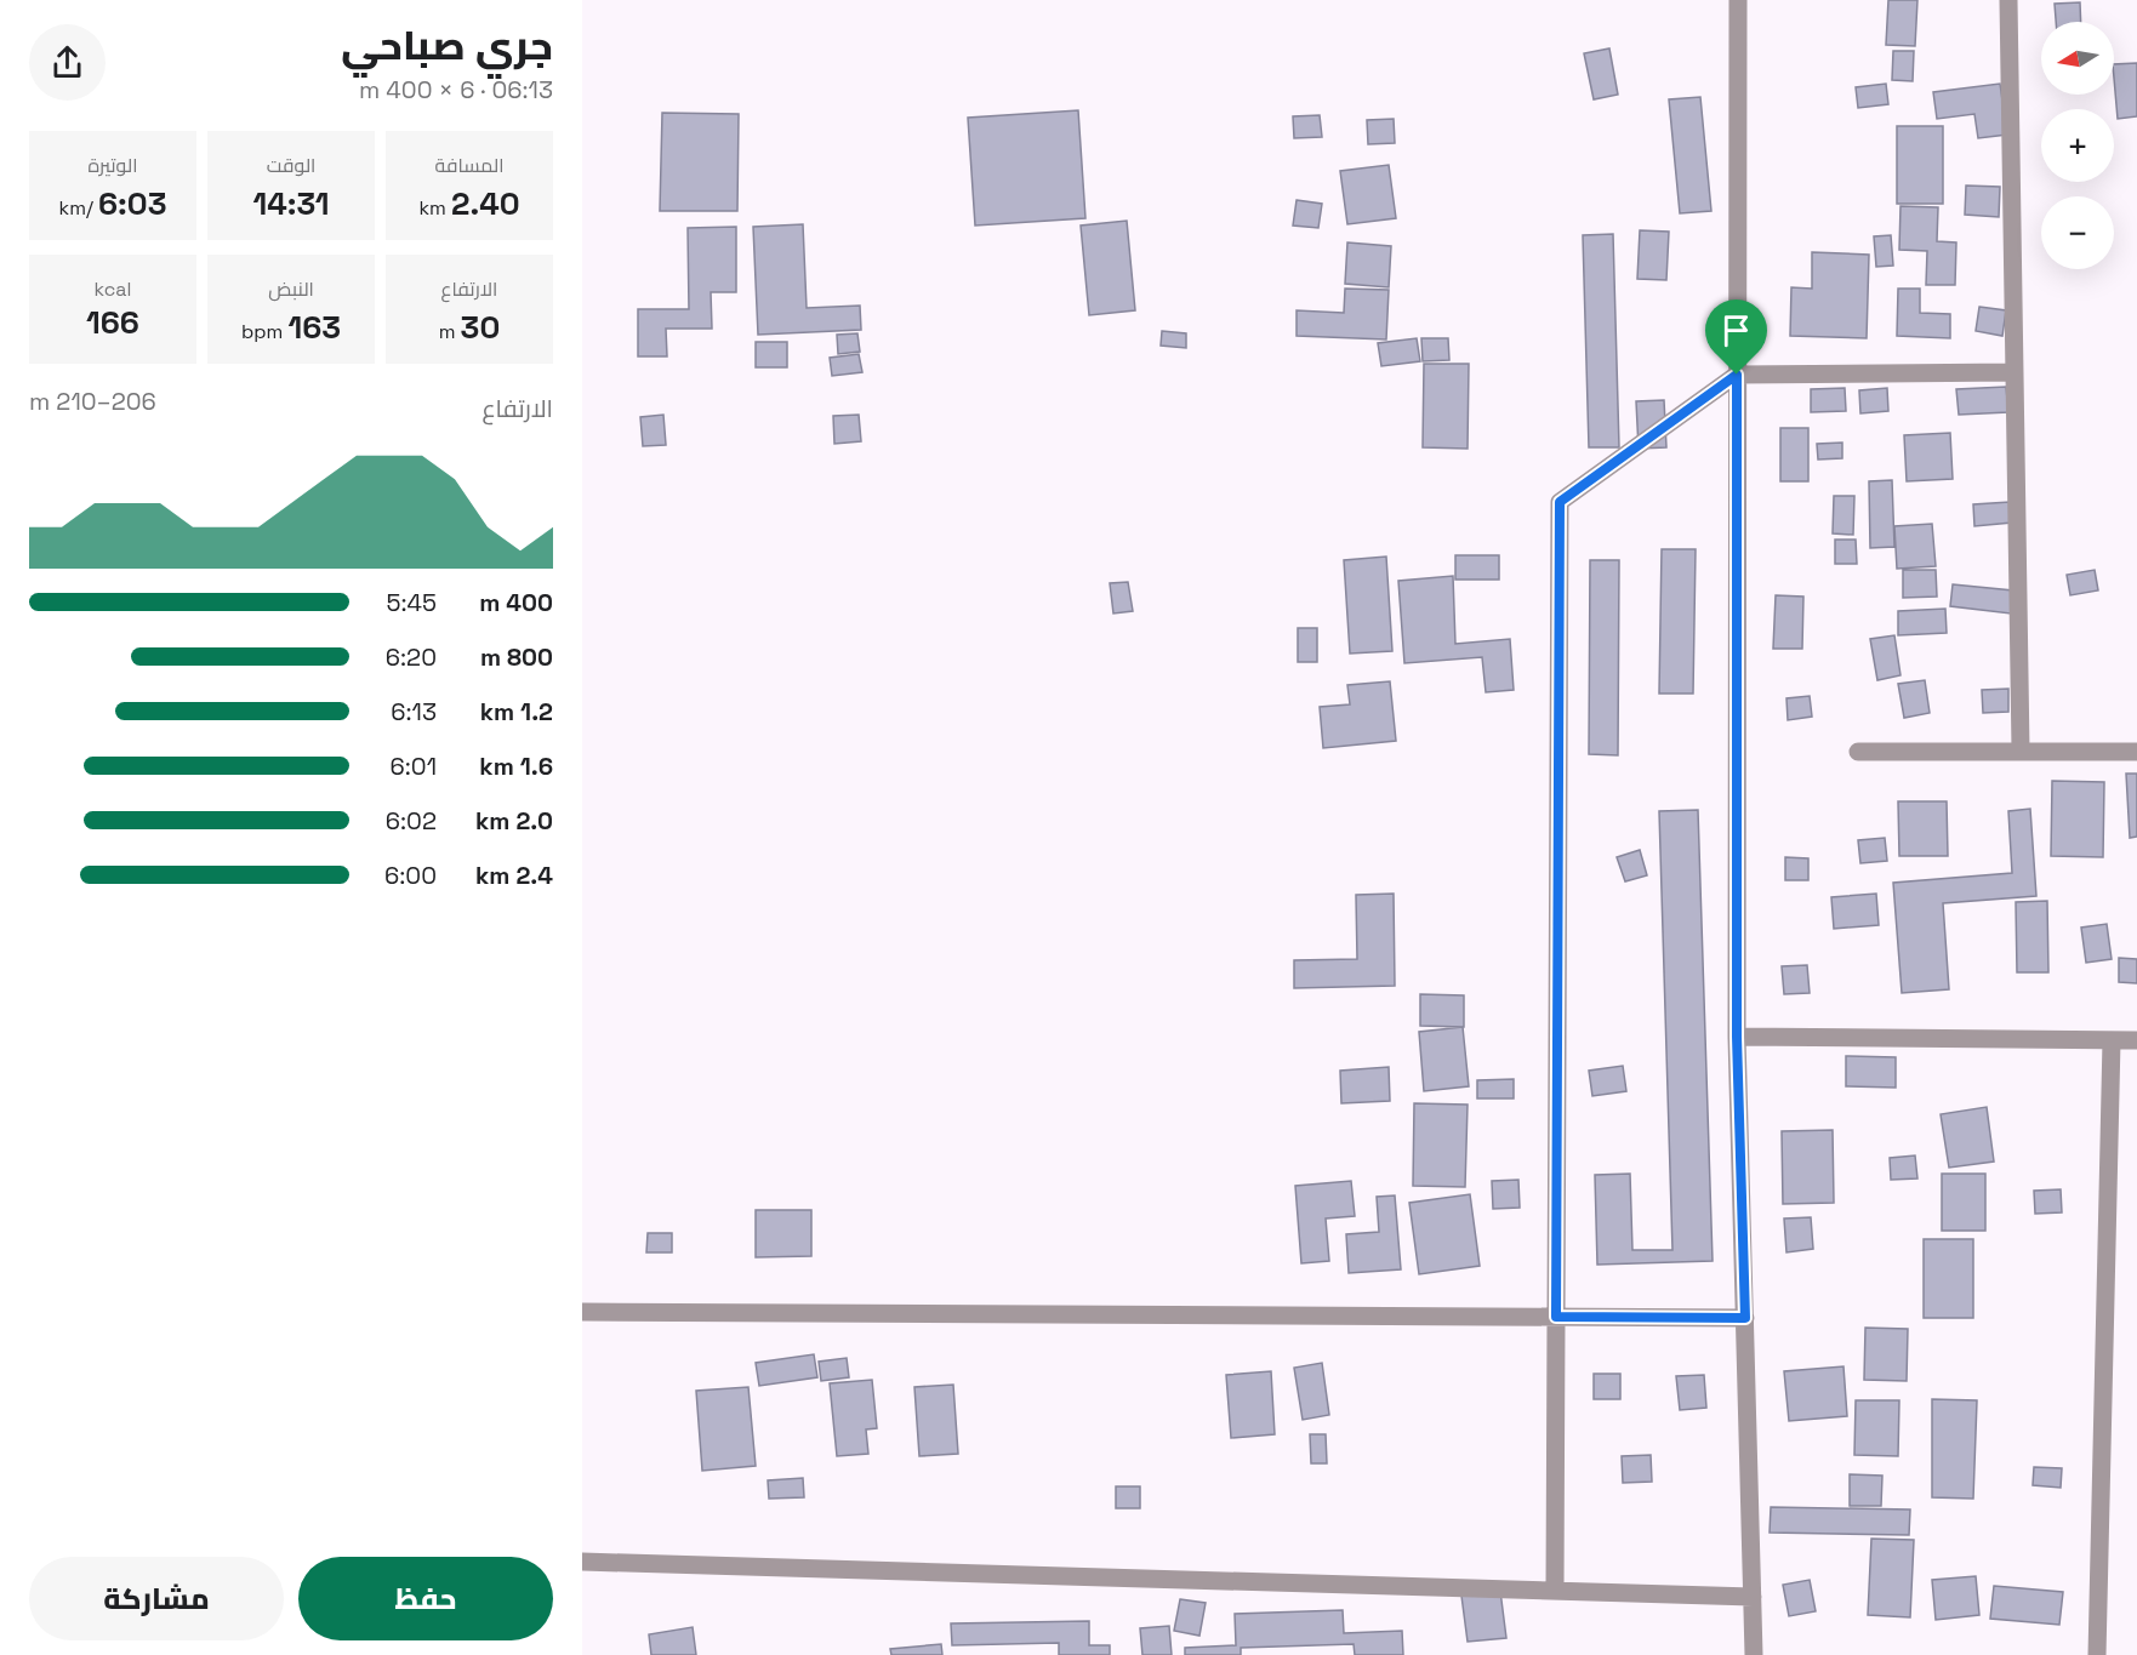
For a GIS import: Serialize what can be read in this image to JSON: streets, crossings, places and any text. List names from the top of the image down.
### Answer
{
  "north": "left",
  "page": {
    "heading": ["جري صباحي", "06:13 · 6 × 400 m"],
    "map_buttons": ["+", "−"],
    "stats": [
      ["المسافة", "2.40 km"],
      ["الوقت", "14:31"],
      ["الوتيرة", "6:03 /km"],
      ["الارتفاع", "30 m"],
      ["النبض", "163 bpm"],
      ["kcal", "166"]
    ],
    "chart": ["الارتفاع", "206–210 m"],
    "list": [
      {
        "name": "400 m",
        "note": "5:45"
      },
      {
        "name": "800 m",
        "note": "6:20"
      },
      {
        "name": "1.2 km",
        "note": "6:13"
      },
      {
        "name": "1.6 km",
        "note": "6:01"
      },
      {
        "name": "2.0 km",
        "note": "6:02"
      },
      {
        "name": "2.4 km",
        "note": "6:00"
      }
    ],
    "buttons": ["حفظ", "مشاركة"]
  }
}
